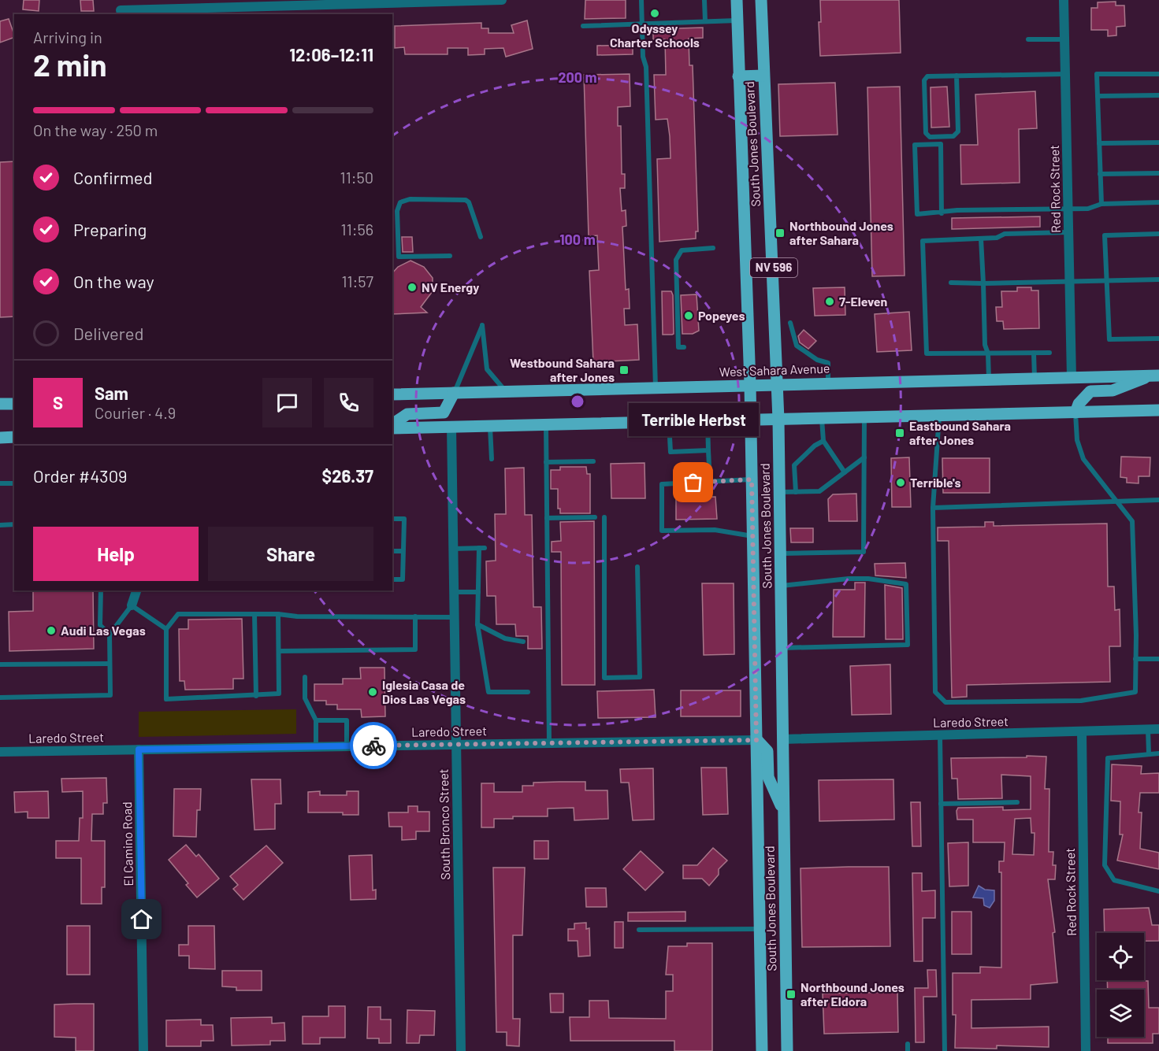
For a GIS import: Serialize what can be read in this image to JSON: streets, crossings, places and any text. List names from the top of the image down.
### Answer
{
  "streets": {
    "main road": ["South Jones Boulevard", "NV 596", "West Sahara Avenue"],
    "street": [
      "Red Rock Street",
      "Laredo Street",
      "South Bronco Street",
      "El Camino Road"
    ]
  },
  "crossings": [
    ["South Jones Boulevard", "West Sahara Avenue"],
    ["South Jones Boulevard", "Laredo Street"],
    ["Red Rock Street", "West Sahara Avenue"],
    ["Red Rock Street", "Laredo Street"],
    ["Laredo Street", "South Bronco Street"],
    ["Laredo Street", "El Camino Road"]
  ],
  "places": {
    "other": [
      "Odyssey Charter Schools",
      "NV Energy",
      "7-Eleven",
      "Popeyes",
      "Terrible Herbst",
      "Terrible's",
      "Audi Las Vegas",
      "Iglesia Casa de Dios Las Vegas"
    ],
    "transit": [
      "Northbound Jones after Sahara",
      "Westbound Sahara after Jones",
      "Eastbound Sahara after Jones",
      "Northbound Jones after Eldora"
    ]
  },
  "page": {
    "heading": ["2 min", "Arriving in", "12:06–12:11"],
    "panel": [
      "Sam",
      "Courier · 4.9",
      "Order #4309",
      "$26.37"
    ],
    "bar": "On the way · 250 m",
    "list": [
      ["Confirmed", "11:50"],
      ["Preparing", "11:56"],
      ["On the way", "11:57"],
      "Delivered"
    ],
    "round": "S",
    "bubble": "Terrible Herbst",
    "buttons": ["Help", "Share"]
  },
  "rings": ["200 m", "100 m"]
}
